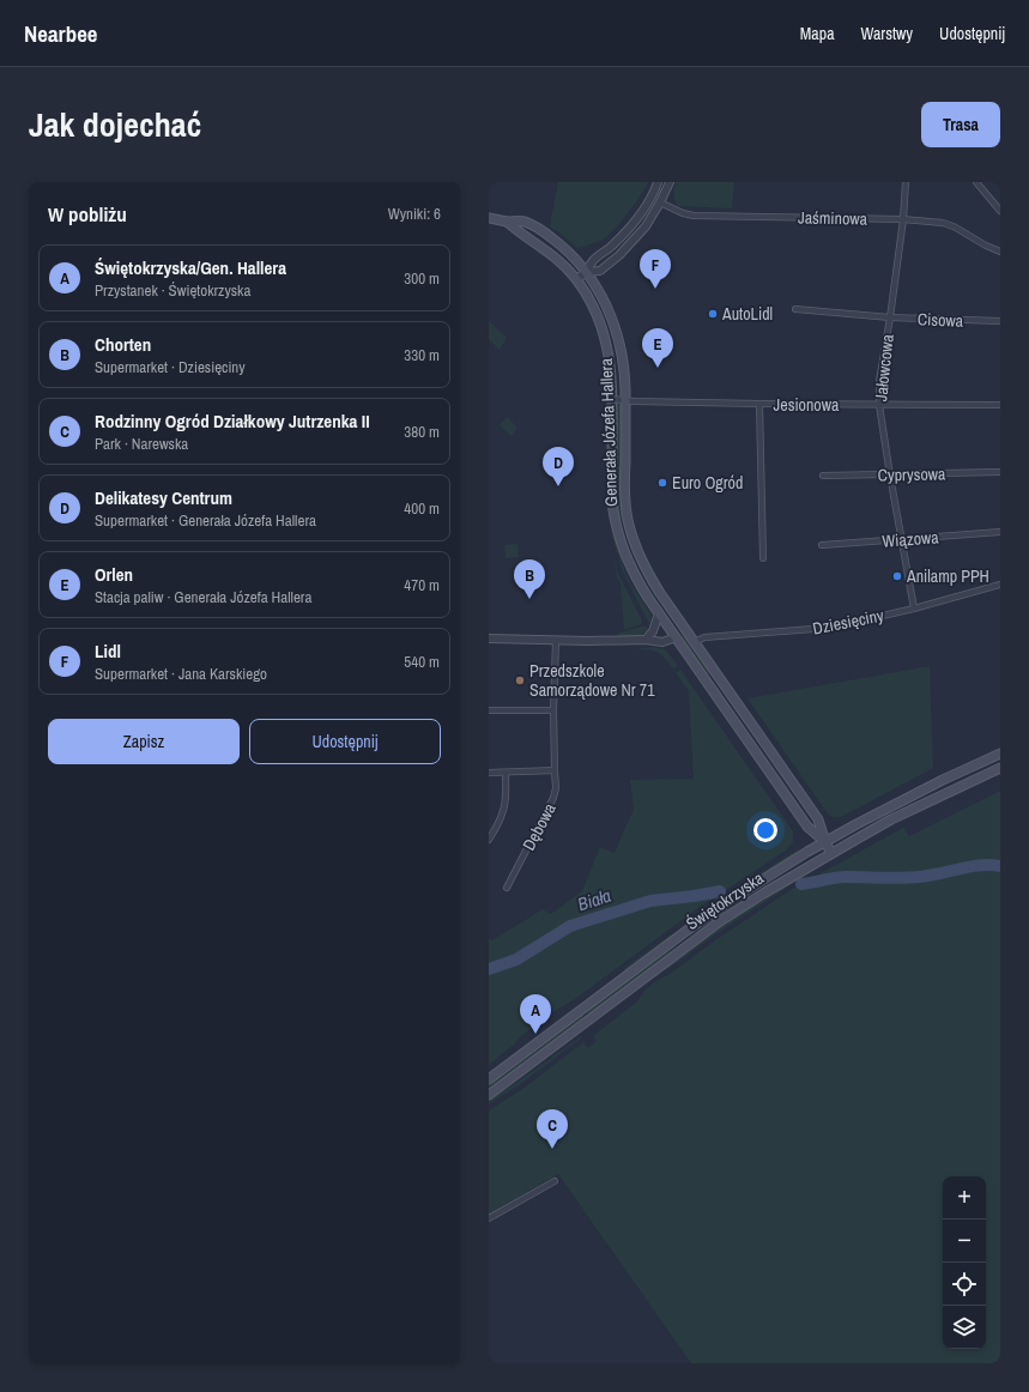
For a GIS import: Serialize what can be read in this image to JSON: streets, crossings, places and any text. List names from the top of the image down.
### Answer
{
  "streets": {
    "main road": ["Generała Józefa Hallera", "Świętokrzyska"],
    "street": [
      "Jaśminowa",
      "Cisowa",
      "Jałowcowa",
      "Jesionowa",
      "Cyprysowa",
      "Wiązowa",
      "Dziesięciny",
      "Dębowa"
    ]
  },
  "crossings": [
    ["Jaśminowa", "Jałowcowa"],
    ["Cisowa", "Jałowcowa"],
    ["Jałowcowa", "Jesionowa"],
    ["Jałowcowa", "Cyprysowa"],
    ["Jałowcowa", "Wiązowa"],
    ["Jałowcowa", "Dziesięciny"],
    ["Jesionowa", "Generała Józefa Hallera"],
    ["Generała Józefa Hallera", "Dziesięciny"],
    ["Generała Józefa Hallera", "Świętokrzyska"]
  ],
  "water": ["Biała"],
  "places": [
    "AutoLidl",
    "Euro Ogród",
    "Anilamp PPH",
    "Przedszkole Samorządowe Nr 71"
  ],
  "page": {
    "header": "Nearbee",
    "nav": ["Mapa", "Warstwy", "Udostępnij"],
    "title": "Jak dojechać",
    "buttons": [
      "Trasa",
      ["Zapisz", "Udostępnij"]
    ],
    "heading": ["W pobliżu", "Wyniki: 6"],
    "list": [
      {
        "mark": "A",
        "name": "Świętokrzyska/Gen. Hallera",
        "note": "Przystanek · Świętokrzyska",
        "value": "300 m"
      },
      {
        "mark": "B",
        "name": "Chorten",
        "note": "Supermarket · Dziesięciny",
        "value": "330 m"
      },
      {
        "mark": "C",
        "name": "Rodzinny Ogród Działkowy Jutrzenka II",
        "note": "Park · Narewska",
        "value": "380 m"
      },
      {
        "mark": "D",
        "name": "Delikatesy Centrum",
        "note": "Supermarket · Generała Józefa Hallera",
        "value": "400 m"
      },
      {
        "mark": "E",
        "name": "Orlen",
        "note": "Stacja paliw · Generała Józefa Hallera",
        "value": "470 m"
      },
      {
        "mark": "F",
        "name": "Lidl",
        "note": "Supermarket · Jana Karskiego",
        "value": "540 m"
      }
    ],
    "pins": [
      "F",
      "E",
      "D",
      "B",
      "A",
      "C"
    ],
    "map_buttons": ["+", "−"]
  }
}
